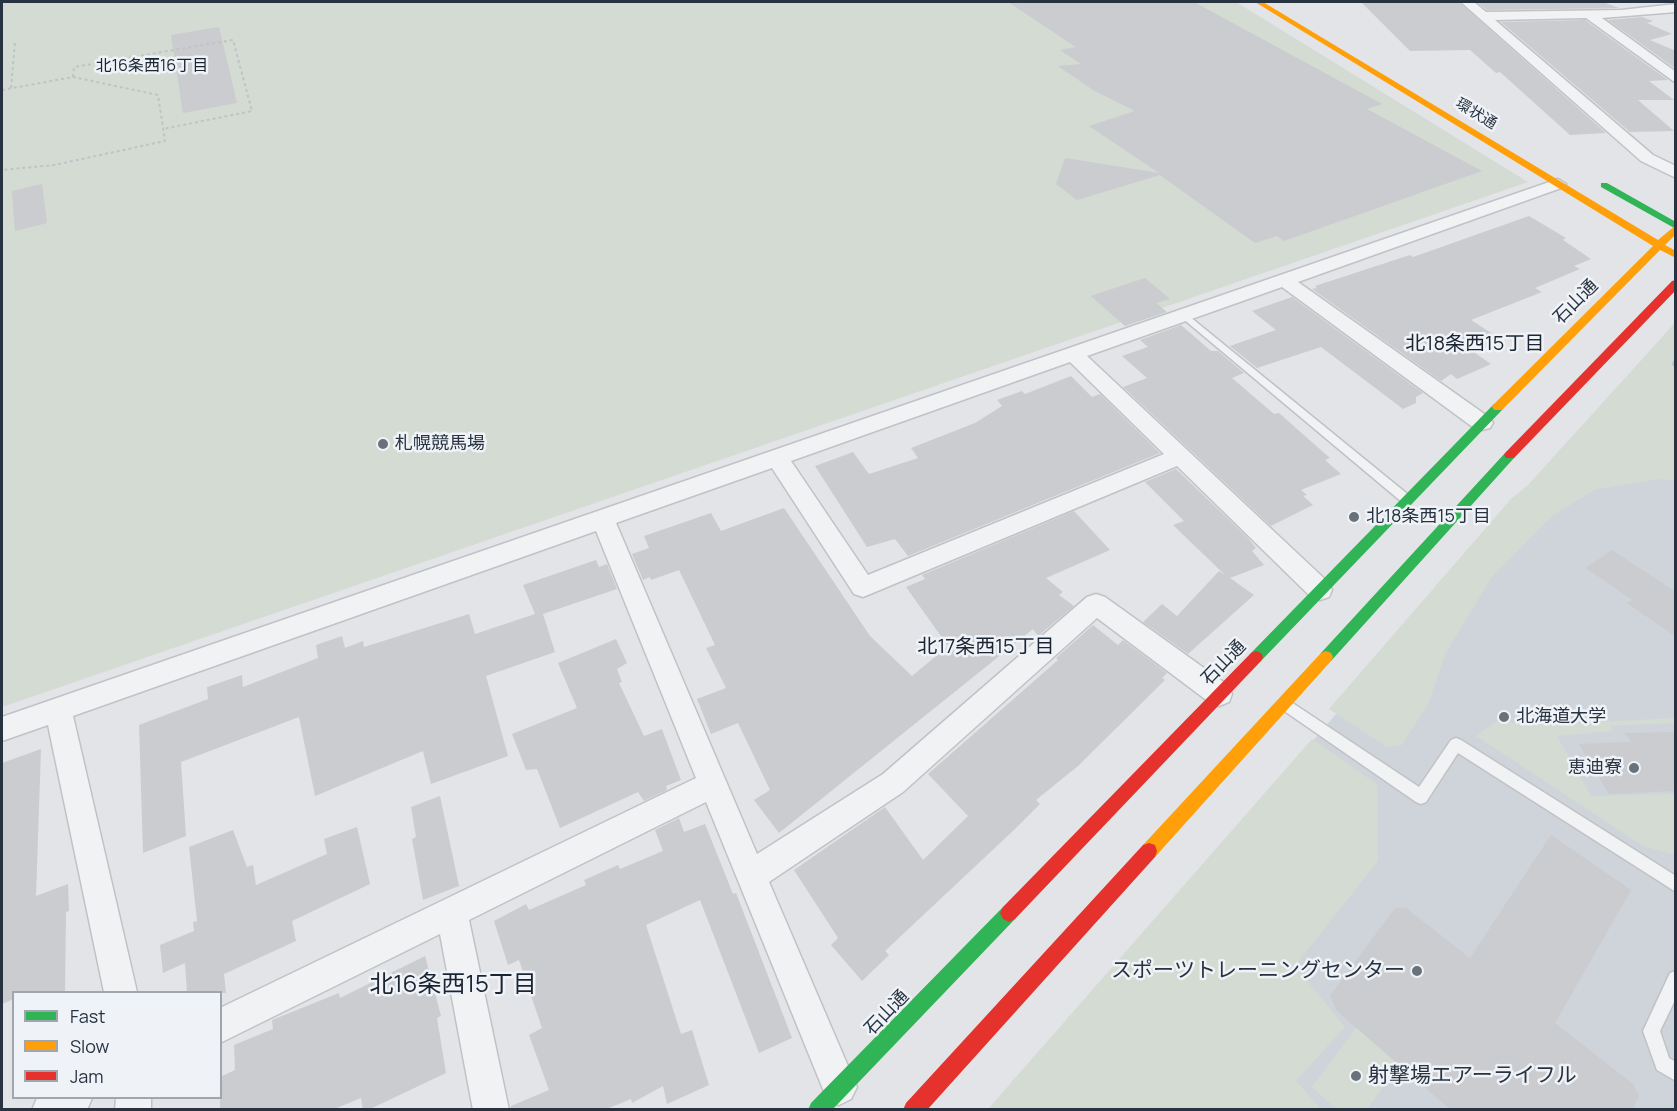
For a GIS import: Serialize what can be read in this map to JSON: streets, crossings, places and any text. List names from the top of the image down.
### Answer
{
  "streets": {
    "main road": ["環状通", "石山通"]
  },
  "crossings": [
    ["環状通", "石山通"]
  ],
  "districts": [
    "北16条西16丁目",
    "北18条西15丁目",
    "北17条西15丁目",
    "北16条西15丁目"
  ],
  "places": [
    "札幌競馬場",
    "北18条西15丁目",
    "北海道大学",
    "恵迪寮",
    "スポーツトレーニングセンター",
    "射撃場エアーライフル"
  ],
  "legend": ["Fast", "Slow", "Jam"]
}
